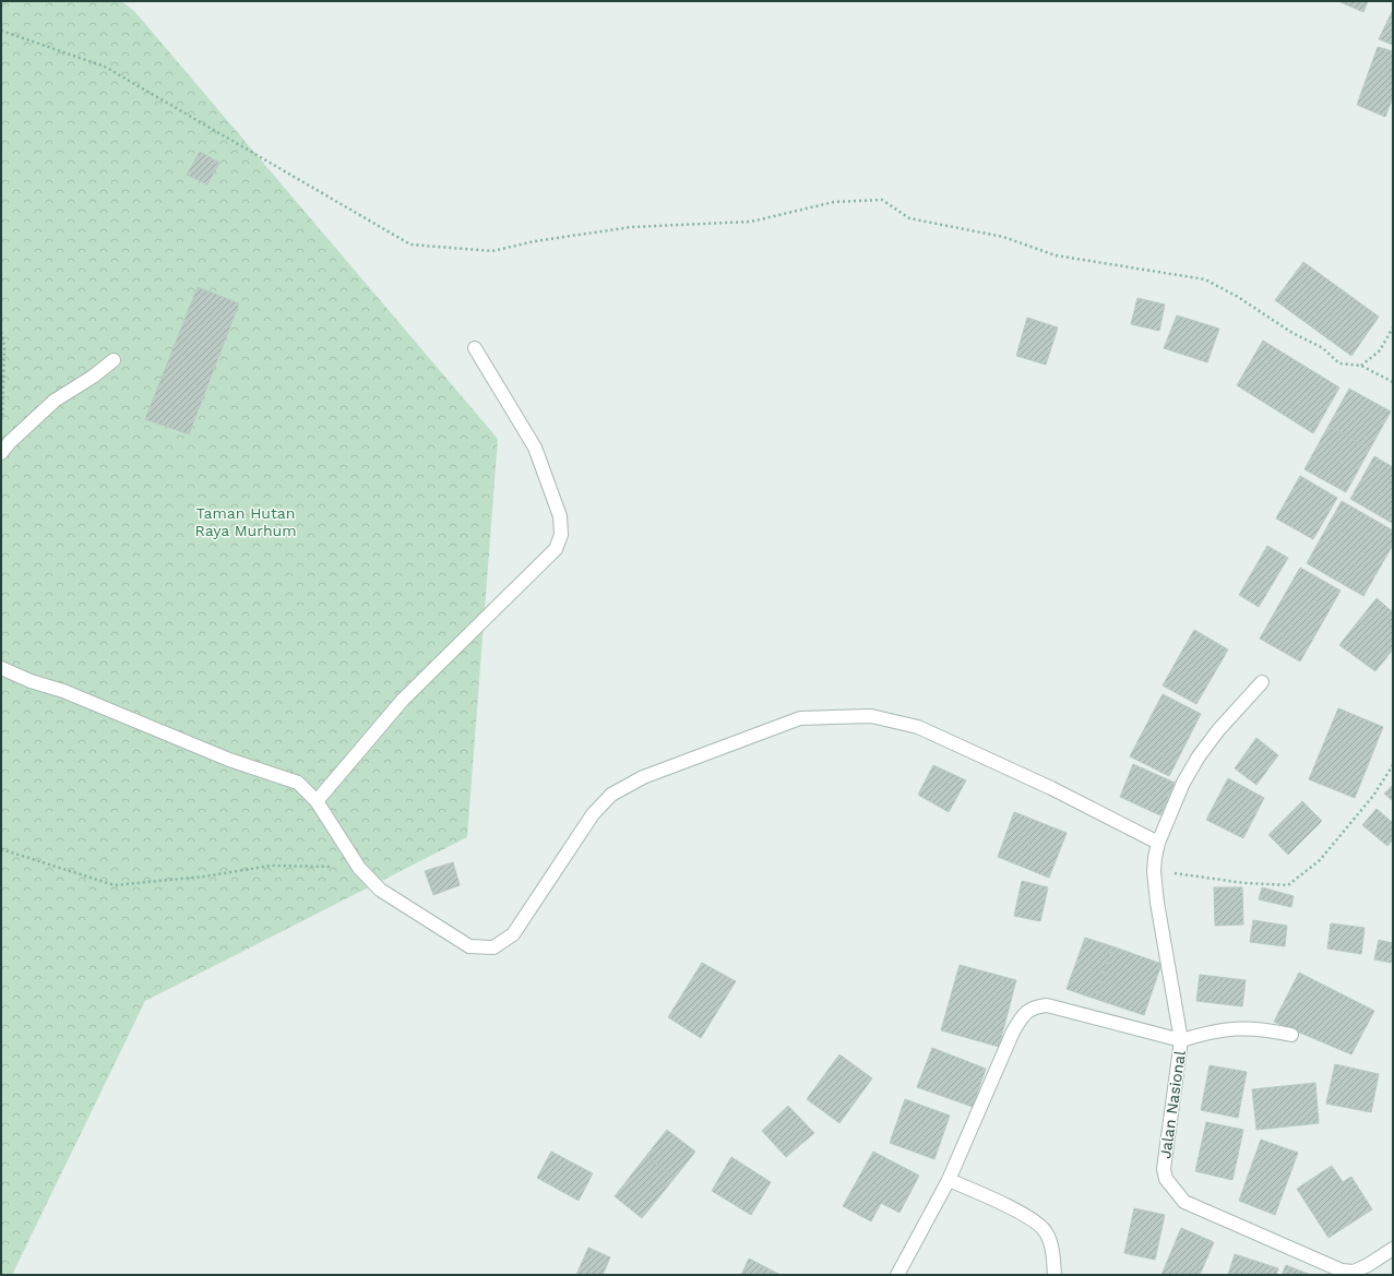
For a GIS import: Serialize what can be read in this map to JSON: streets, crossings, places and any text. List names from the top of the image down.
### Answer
{
  "streets": {
    "street": ["Jalan Nasional"]
  },
  "parks": ["Taman Hutan Raya Murhum"]
}
